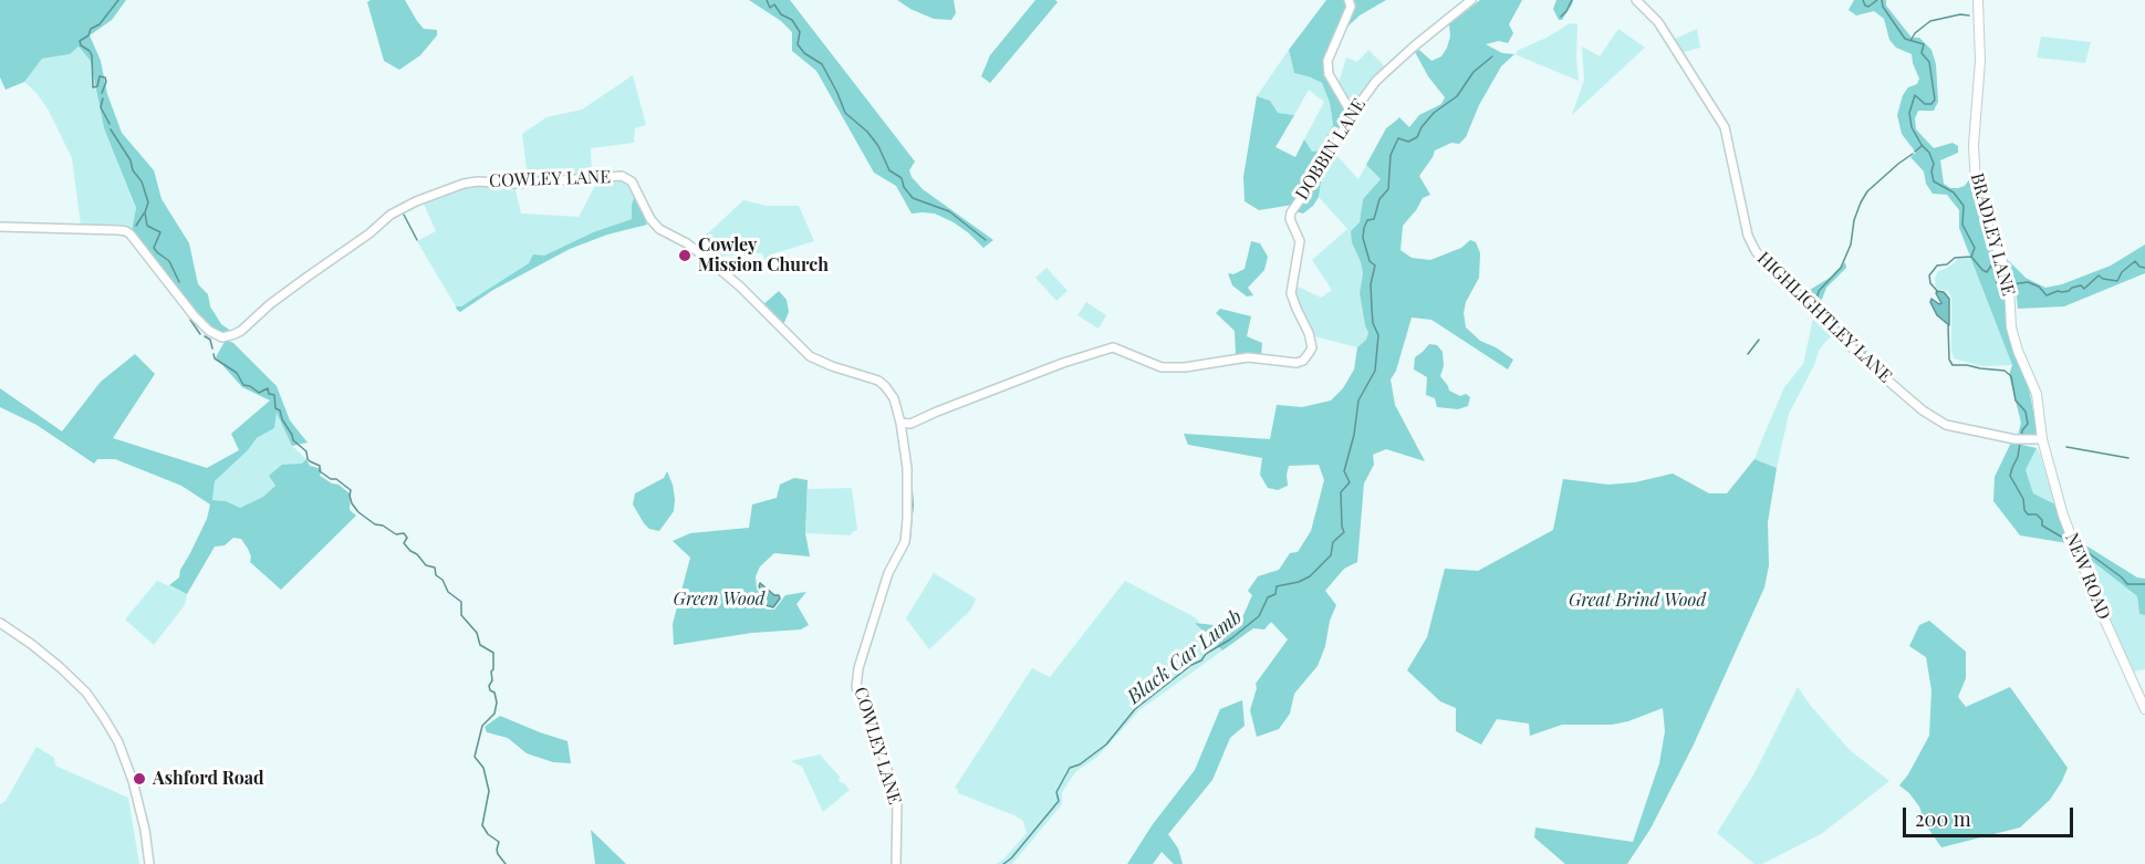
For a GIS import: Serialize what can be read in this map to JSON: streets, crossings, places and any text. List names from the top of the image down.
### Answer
{
  "streets": {
    "main road": ["BRADLEY LANE", "NEW ROAD"],
    "street": ["DOBBIN LANE", "COWLEY LANE", "HIGHLIGHTLEY LANE"]
  },
  "crossings": [
    ["BRADLEY LANE", "HIGHLIGHTLEY LANE"],
    ["BRADLEY LANE", "NEW ROAD"],
    ["HIGHLIGHTLEY LANE", "NEW ROAD"]
  ],
  "water": ["Black Car Lumb"],
  "parks": ["Green Wood", "Great Brind Wood"],
  "places": ["Cowley Mission Church", "Ashford Road"],
  "scale_bar": "200 m"
}
